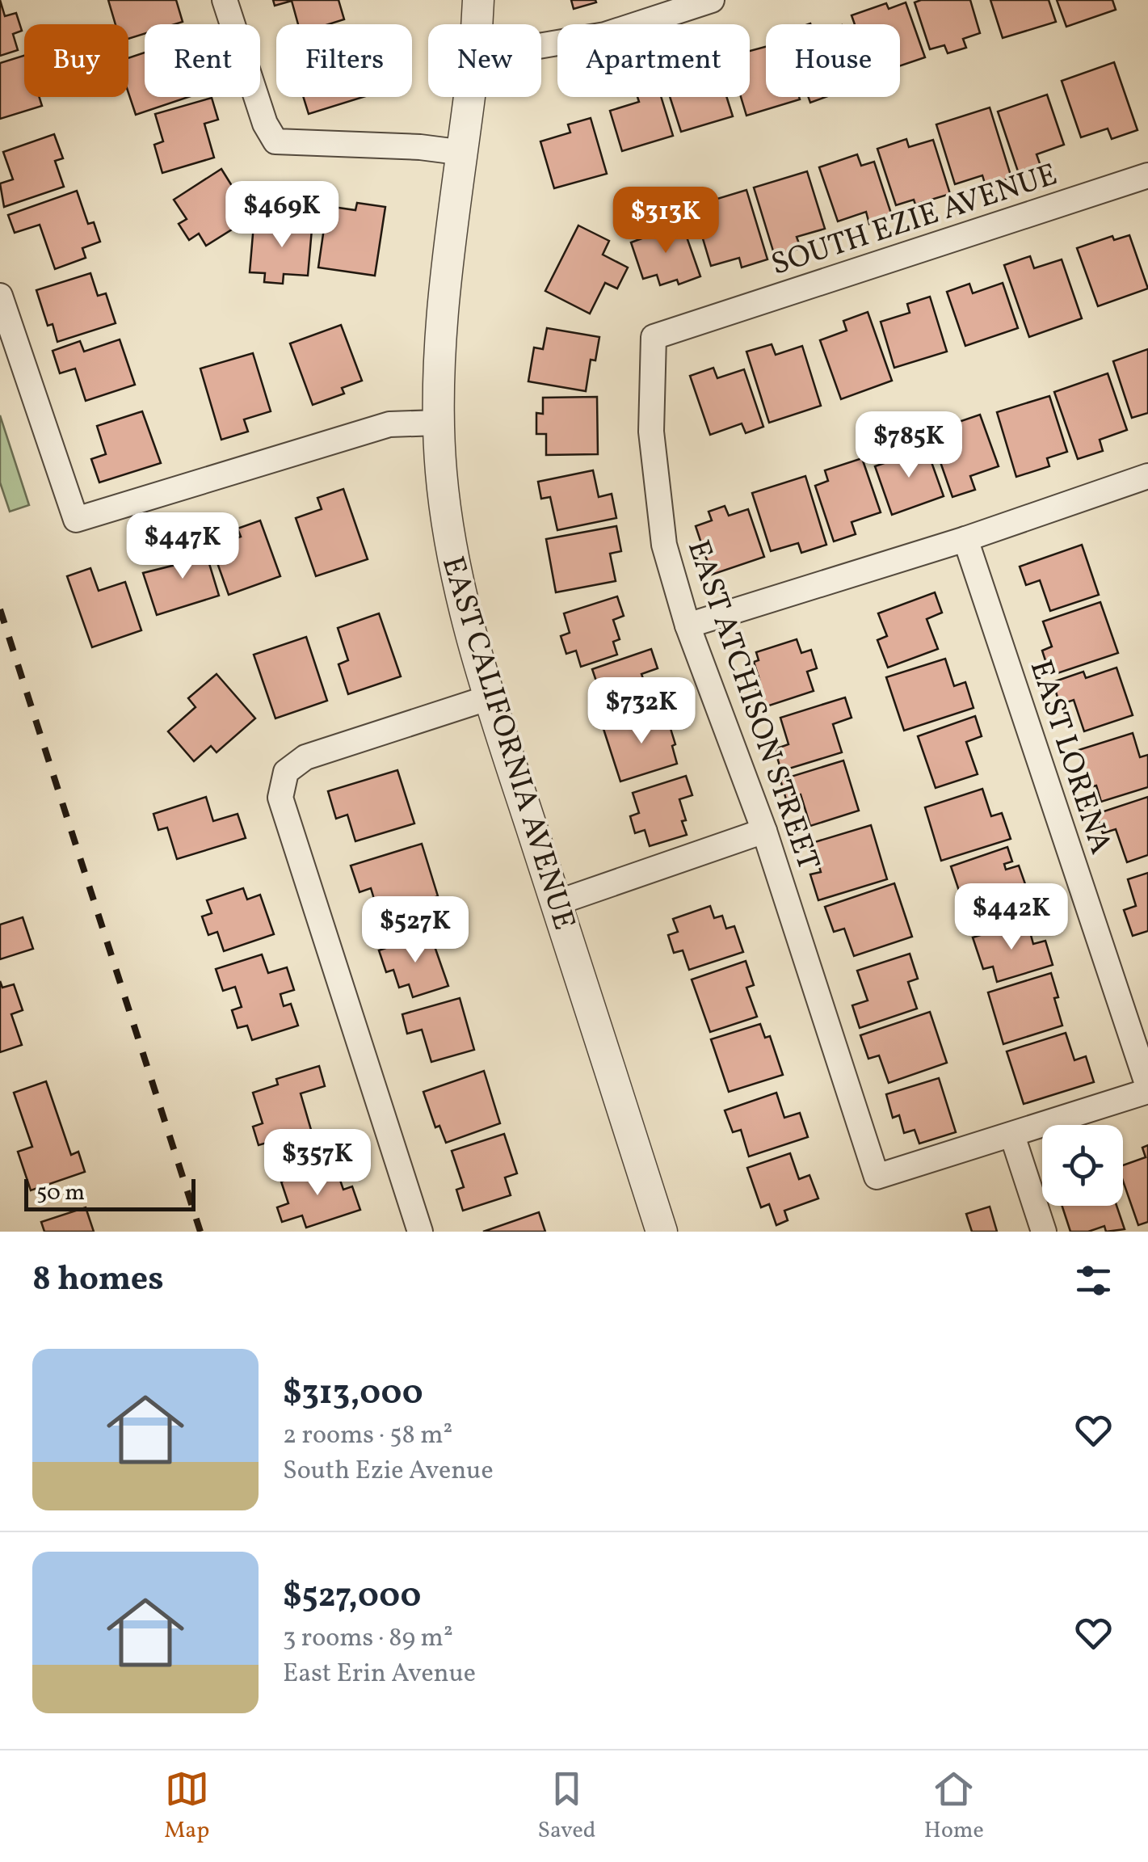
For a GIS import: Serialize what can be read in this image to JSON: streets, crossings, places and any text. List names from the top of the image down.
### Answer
{
  "streets": {
    "street": [
      "SOUTH EZIE AVENUE",
      "EAST ATCHISON STREET",
      "EAST CALIFORNIA AVENUE",
      "EAST LORENA"
    ]
  },
  "crossings": [
    ["SOUTH EZIE AVENUE", "EAST ATCHISON STREET"]
  ],
  "scale_bar": "50 m",
  "page": {
    "chip": [
      "Buy",
      "Rent",
      "Filters",
      "New",
      "Apartment",
      "House"
    ],
    "price": [
      "$469K",
      "$313K",
      "$785K",
      "$447K",
      "$732K",
      "$442K",
      "$527K",
      "$357K"
    ],
    "scale": "50 m",
    "heading": "8 homes",
    "list": [
      {
        "name": "$313,000",
        "note": "2 rooms · 58 m² · South Ezie Avenue"
      },
      {
        "name": "$527,000",
        "note": "3 rooms · 89 m² · East Erin Avenue"
      }
    ],
    "tabs": ["Map", "Saved", "Home"]
  }
}
